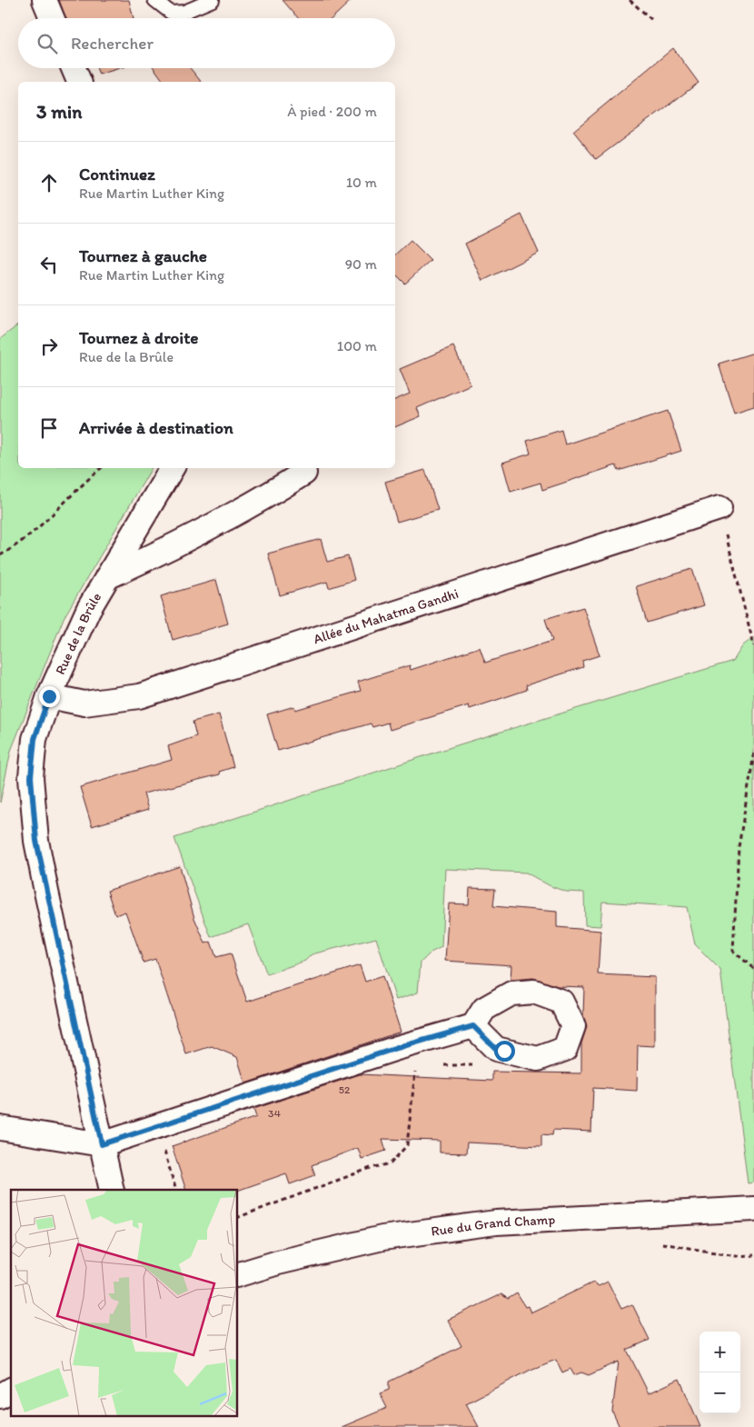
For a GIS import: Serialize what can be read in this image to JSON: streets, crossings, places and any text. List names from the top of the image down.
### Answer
{
  "streets": {
    "street": ["Allée du Mahatma Gandhi", "Rue de la Brûle", "Rue du Grand Champ"]
  },
  "crossings": [
    ["Allée du Mahatma Gandhi", "Rue de la Brûle"]
  ],
  "house_numbers": ["52", "34"],
  "page": {
    "search": "Rechercher",
    "heading": ["3 min", "À pied · 200 m"],
    "list": [
      ["Continuez", "Rue Martin Luther King", "10 m"],
      ["Tournez à gauche", "Rue Martin Luther King", "90 m"],
      ["Tournez à droite", "Rue de la Brûle", "100 m"],
      "Arrivée à destination"
    ],
    "map_buttons": ["+", "−"]
  }
}
